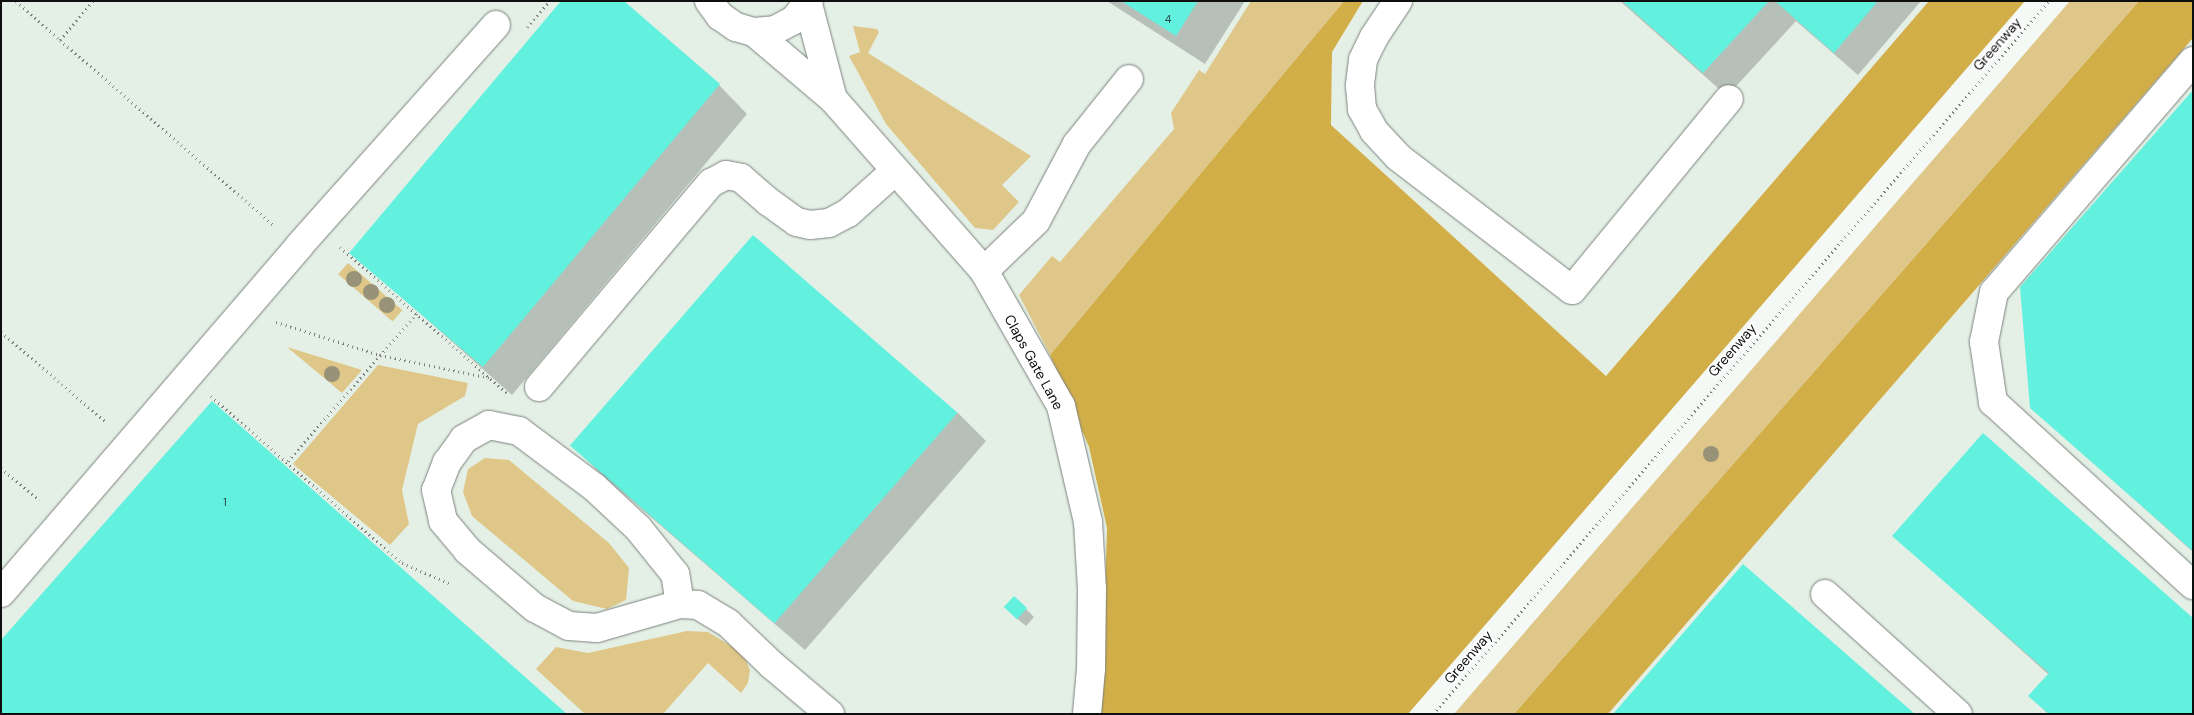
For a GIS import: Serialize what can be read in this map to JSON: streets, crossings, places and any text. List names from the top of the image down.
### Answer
{
  "streets": {
    "street": ["Claps Gate Lane"],
    "path": ["Greenway"]
  },
  "house_numbers": ["4", "1"]
}
